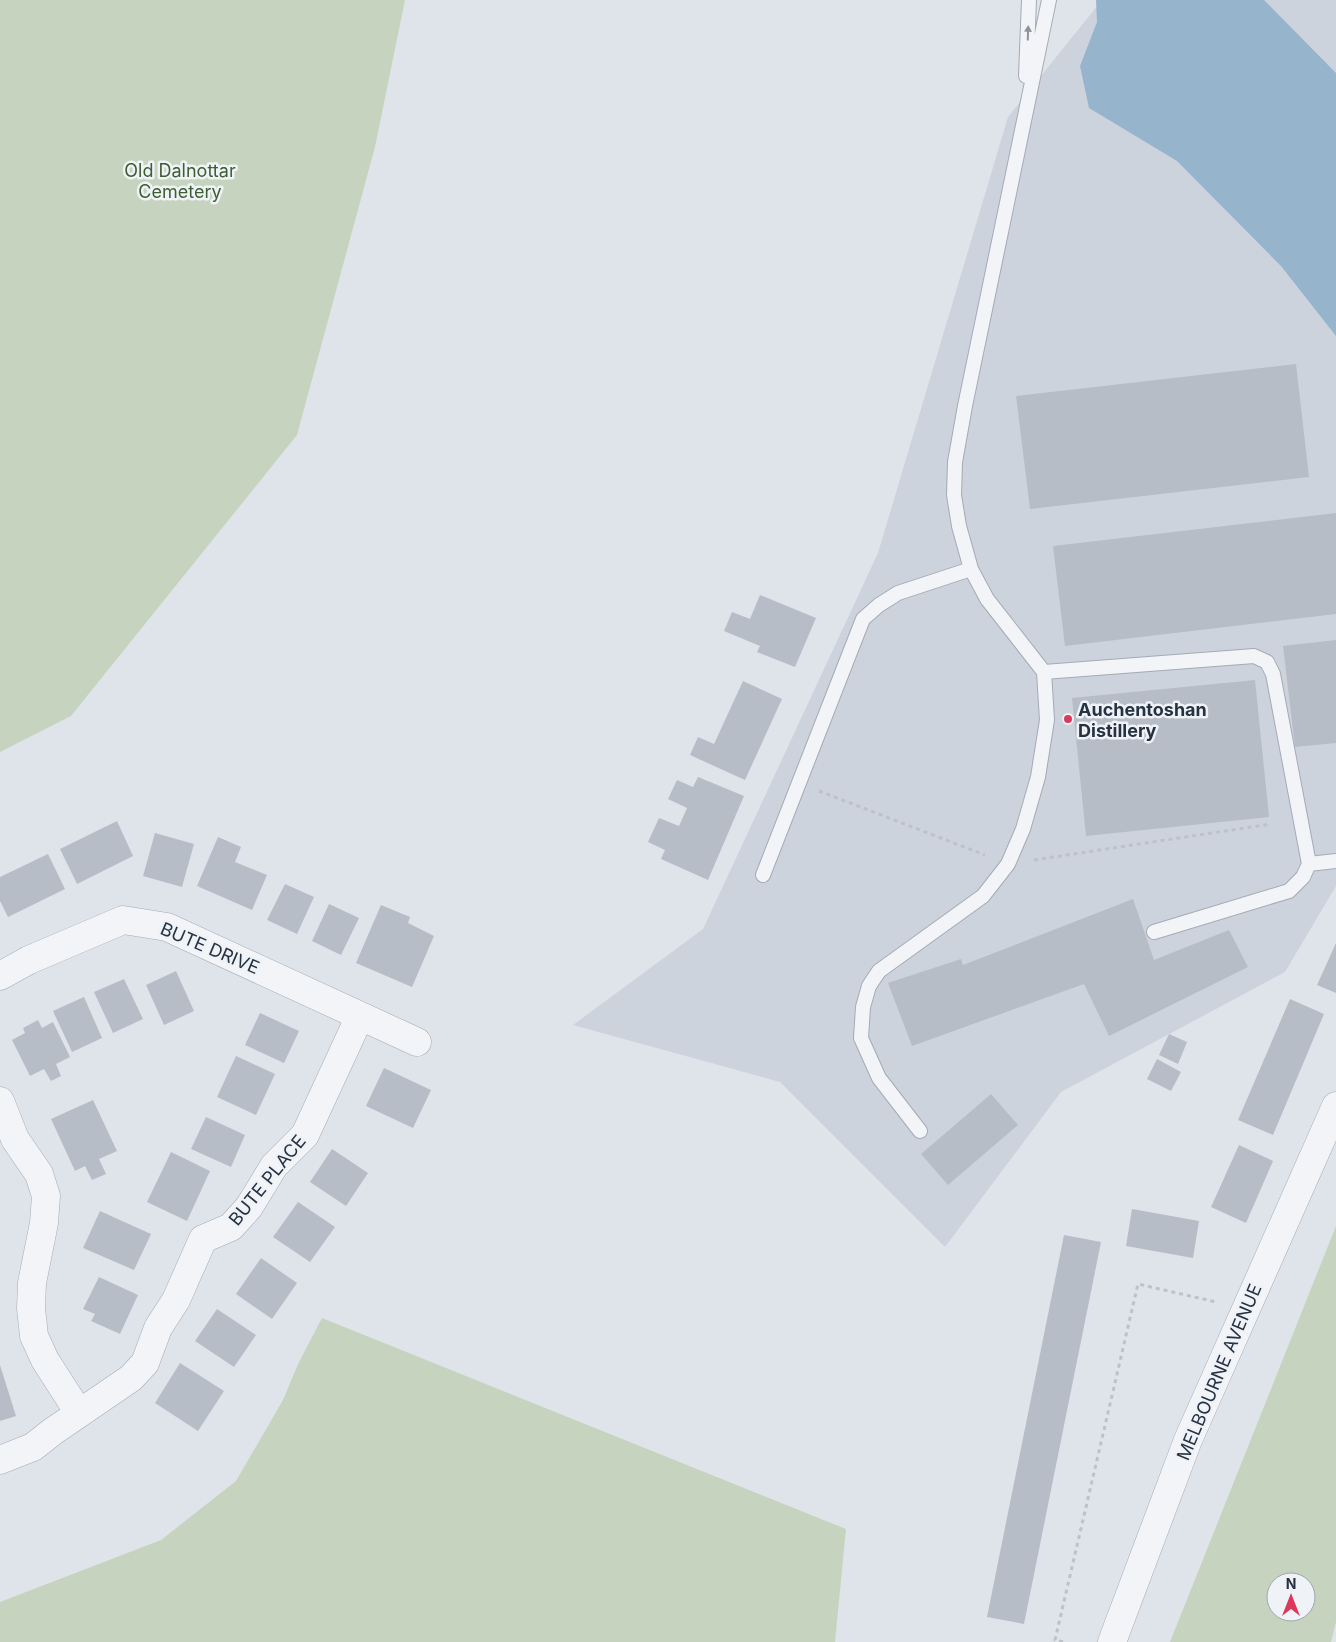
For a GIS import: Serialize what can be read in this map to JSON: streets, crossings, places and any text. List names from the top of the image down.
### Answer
{
  "streets": {
    "street": ["BUTE DRIVE", "BUTE PLACE", "MELBOURNE AVENUE"]
  },
  "crossings": [
    ["BUTE DRIVE", "BUTE PLACE"]
  ],
  "parks": ["Old Dalnottar Cemetery"],
  "places": ["Auchentoshan Distillery"],
  "north": "top"
}
